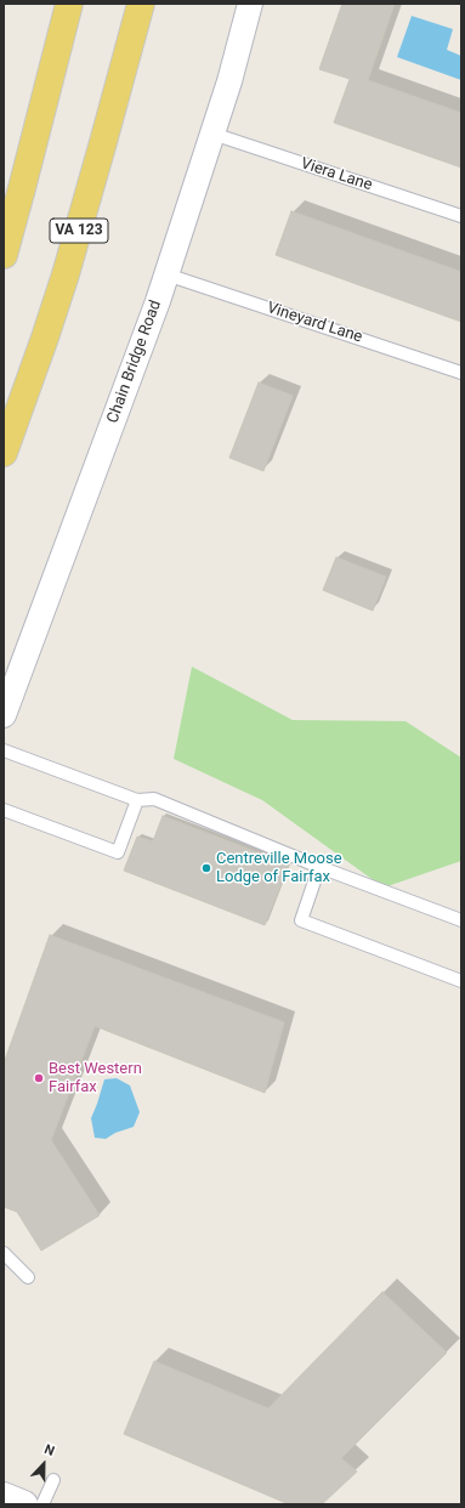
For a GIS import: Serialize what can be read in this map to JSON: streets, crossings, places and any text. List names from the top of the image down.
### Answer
{
  "streets": {
    "main road": ["VA 123"],
    "street": ["Chain Bridge Road"],
    "lane": ["Viera Lane", "Vineyard Lane"]
  },
  "crossings": [
    ["Viera Lane", "Chain Bridge Road"],
    ["Vineyard Lane", "Chain Bridge Road"]
  ],
  "places": ["Centreville Moose Lodge of Fairfax", "Best Western Fairfax"],
  "north": "top"
}
